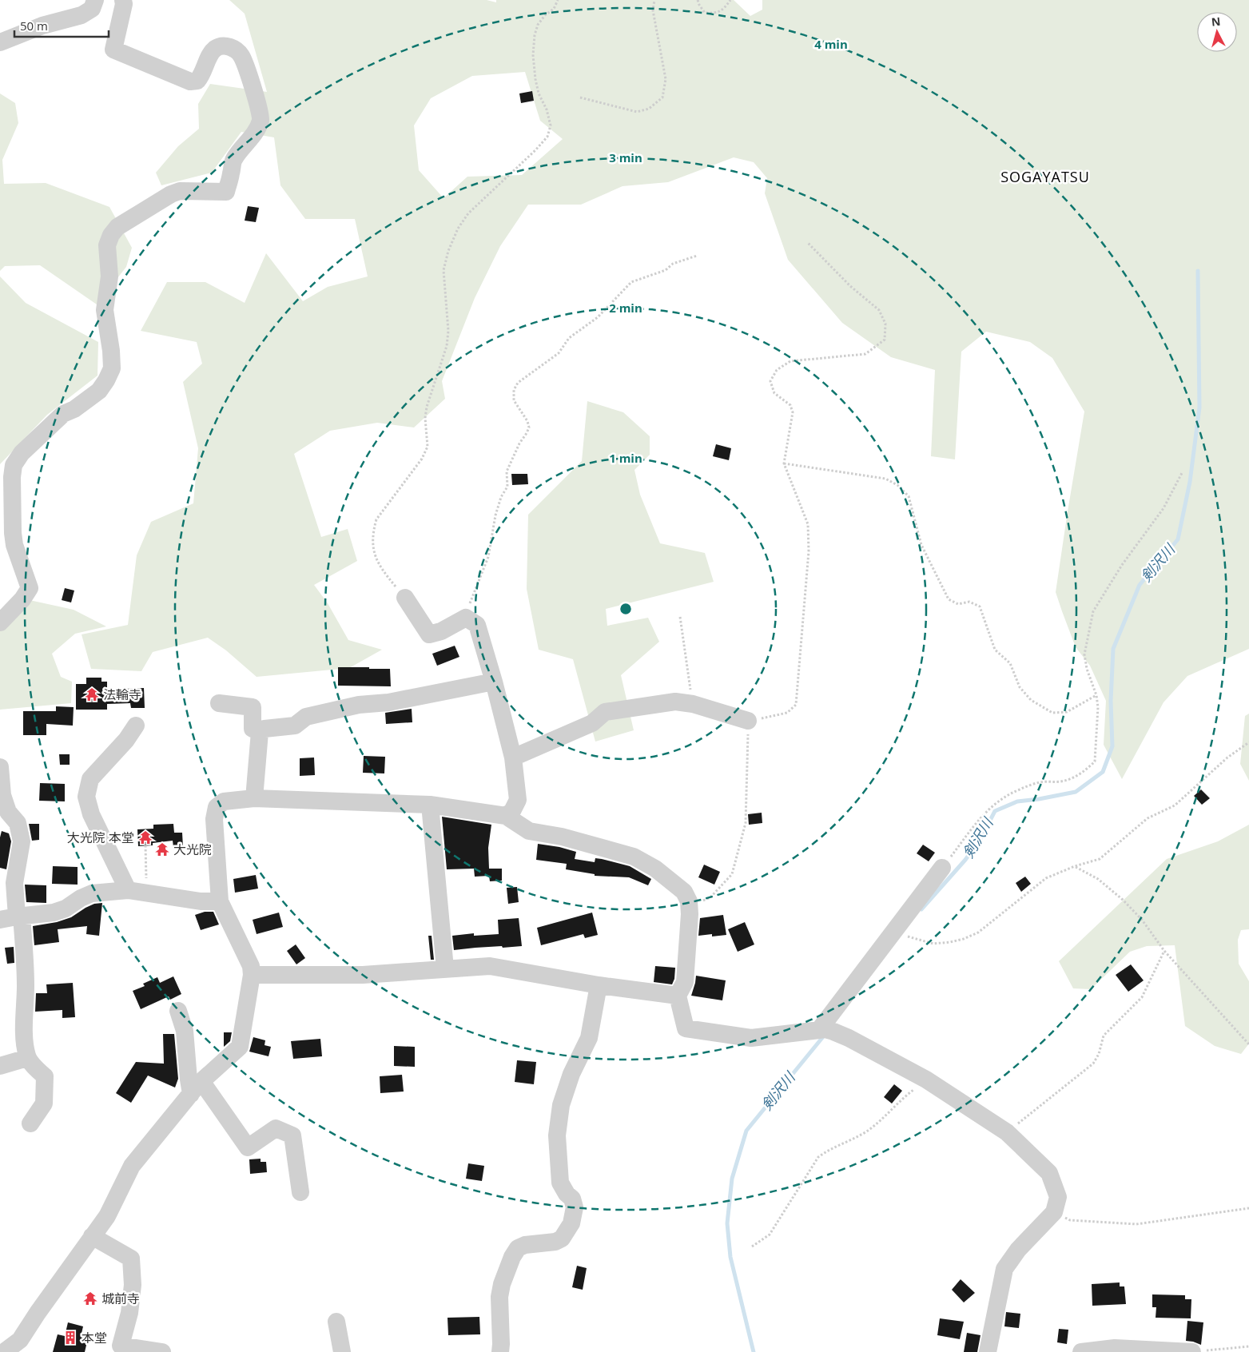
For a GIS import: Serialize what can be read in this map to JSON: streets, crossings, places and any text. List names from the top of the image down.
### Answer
{
  "districts": ["SOGAYATSU"],
  "water": ["剣沢川"],
  "places": {
    "temple": [
      "法輪寺",
      "大光院 本堂",
      "大光院",
      "城前寺"
    ],
    "building": ["本堂"]
  },
  "scale_bar": "50 m",
  "north": "top",
  "rings": [
    "4 min",
    "3 min",
    "2 min",
    "1 min"
  ]
}
